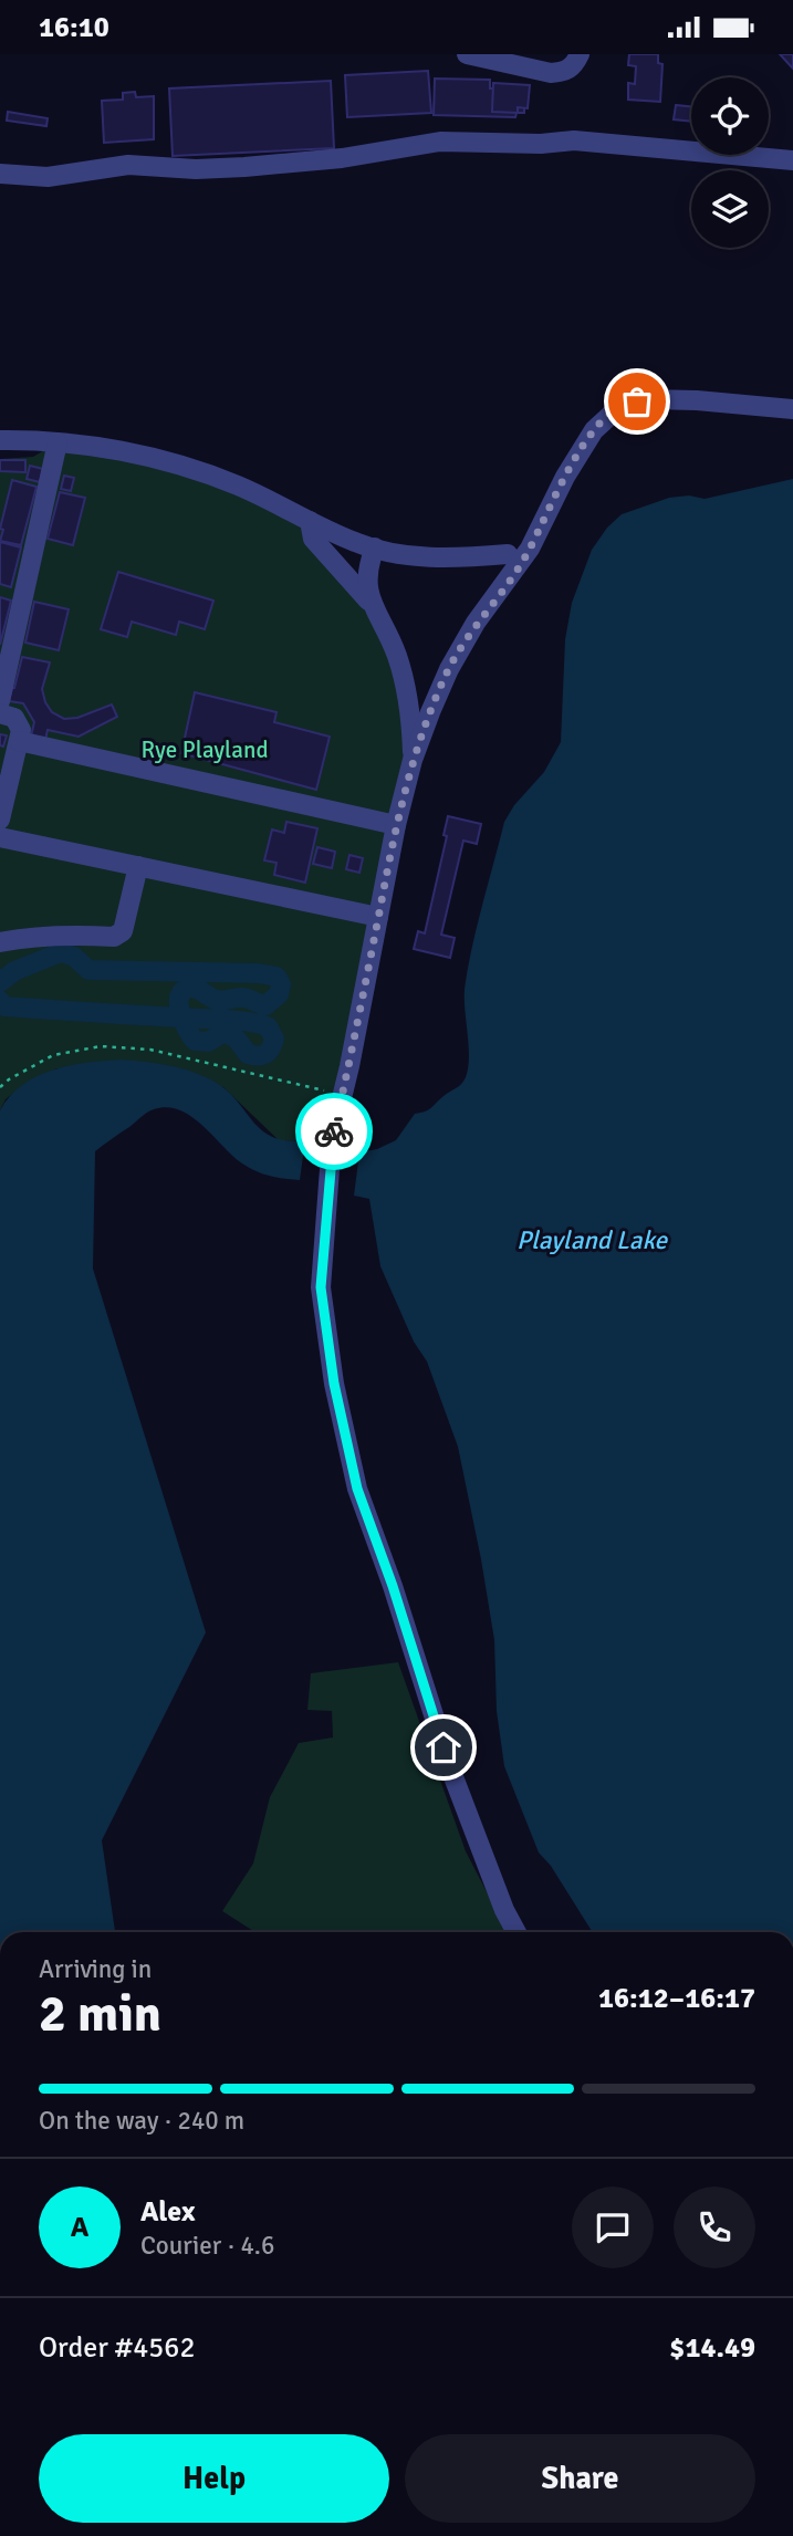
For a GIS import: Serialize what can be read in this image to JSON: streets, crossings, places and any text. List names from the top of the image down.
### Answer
{
  "water": ["Playland Lake"],
  "parks": ["Rye Playland"],
  "page": {
    "status": "16:10",
    "heading": ["2 min", "Arriving in", "16:12–16:17"],
    "panel": [
      "Alex",
      "Courier · 4.6",
      "Order #4562",
      "$14.49"
    ],
    "bar": "On the way · 240 m",
    "round": "A",
    "buttons": ["Help", "Share"]
  }
}
